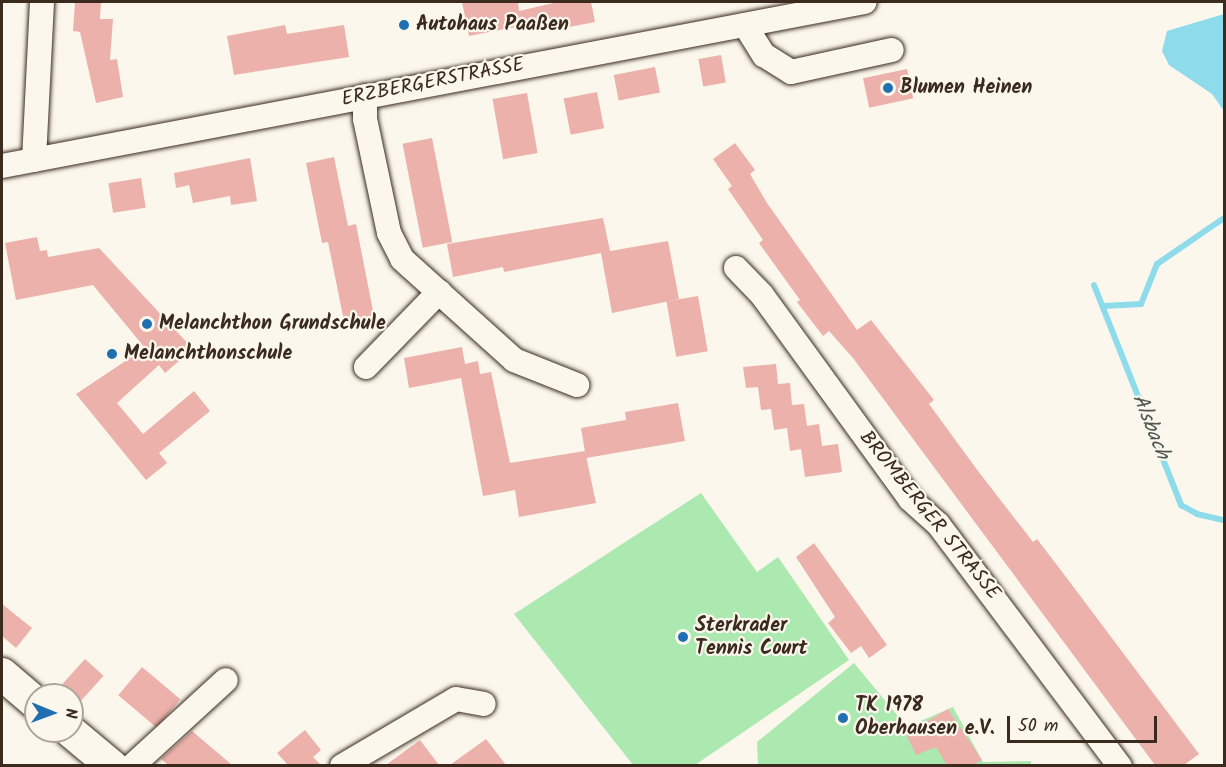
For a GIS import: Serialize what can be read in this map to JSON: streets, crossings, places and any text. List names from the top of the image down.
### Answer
{
  "streets": {
    "street": ["ERZBERGERSTRASSE", "BROMBERGER STRASSE"]
  },
  "water": ["Alsbach"],
  "places": [
    "Autohaus Paaßen",
    "Blumen Heinen",
    "Melanchthon Grundschule",
    "Melanchthonschule",
    "Sterkrader Tennis Court",
    "TK 1978 Oberhausen e.V."
  ],
  "scale_bar": "50 m",
  "north": "right"
}
